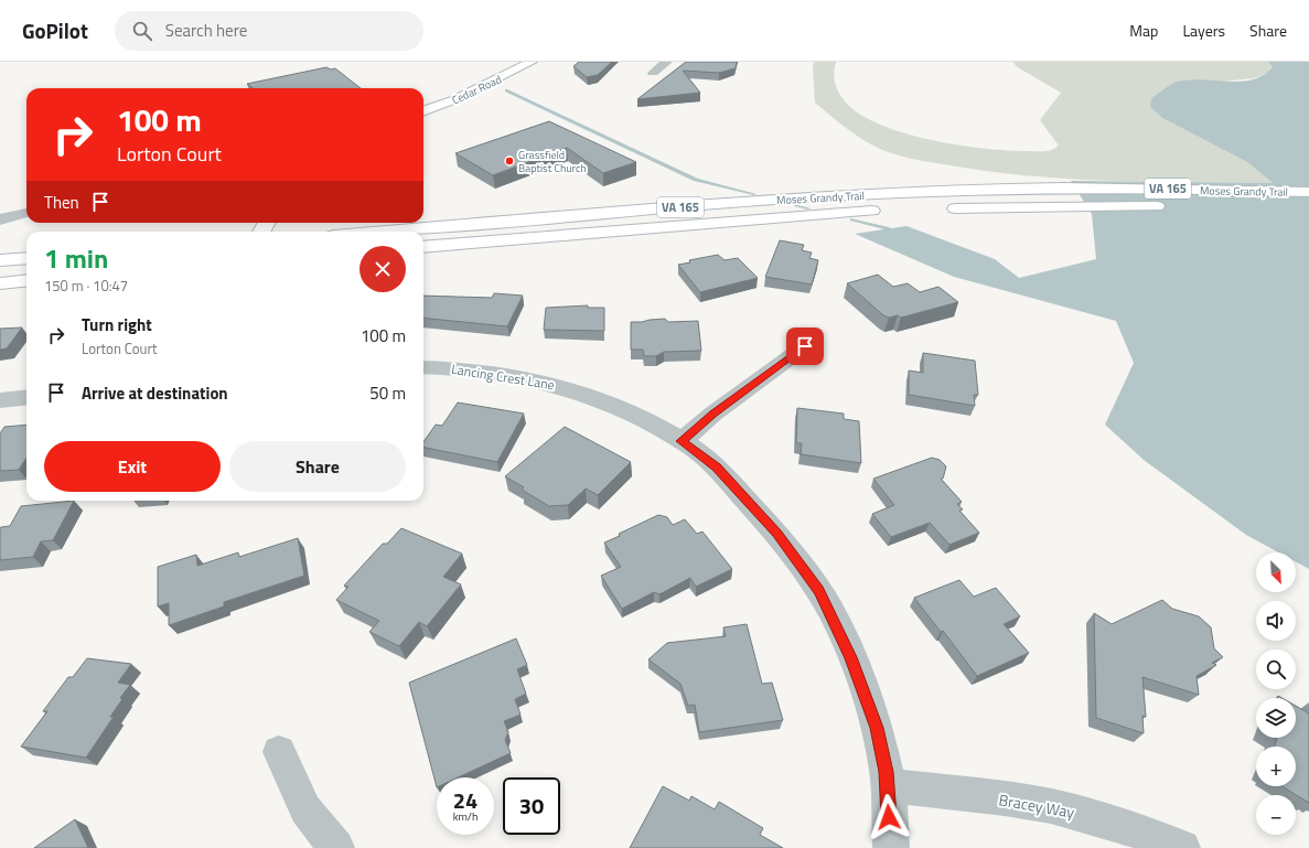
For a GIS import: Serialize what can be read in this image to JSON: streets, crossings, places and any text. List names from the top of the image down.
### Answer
{
  "streets": {
    "main road": ["Cedar Road", "VA 165", "Moses Grandy Trail"],
    "street": ["Lancing Crest Lane", "Bracey Way"]
  },
  "crossings": [
    ["Lancing Crest Lane", "Bracey Way"]
  ],
  "places": ["Grassfield Baptist Church"],
  "north": "bottom right",
  "page": {
    "header": "GoPilot",
    "search": "Search here",
    "nav": ["Map", "Layers", "Share"],
    "turn": ["100 m", "Lorton Court"],
    "then": "Then",
    "heading": ["1 min", "150 m · 10:47"],
    "list": [
      {
        "name": "Turn right",
        "note": "Lorton Court",
        "value": "100 m"
      },
      {
        "name": "Arrive at destination",
        "value": "50 m"
      }
    ],
    "buttons": ["Exit", "Share"],
    "map_buttons": ["+", "−"],
    "speed": "24 km/h",
    "limit": "30"
  }
}
